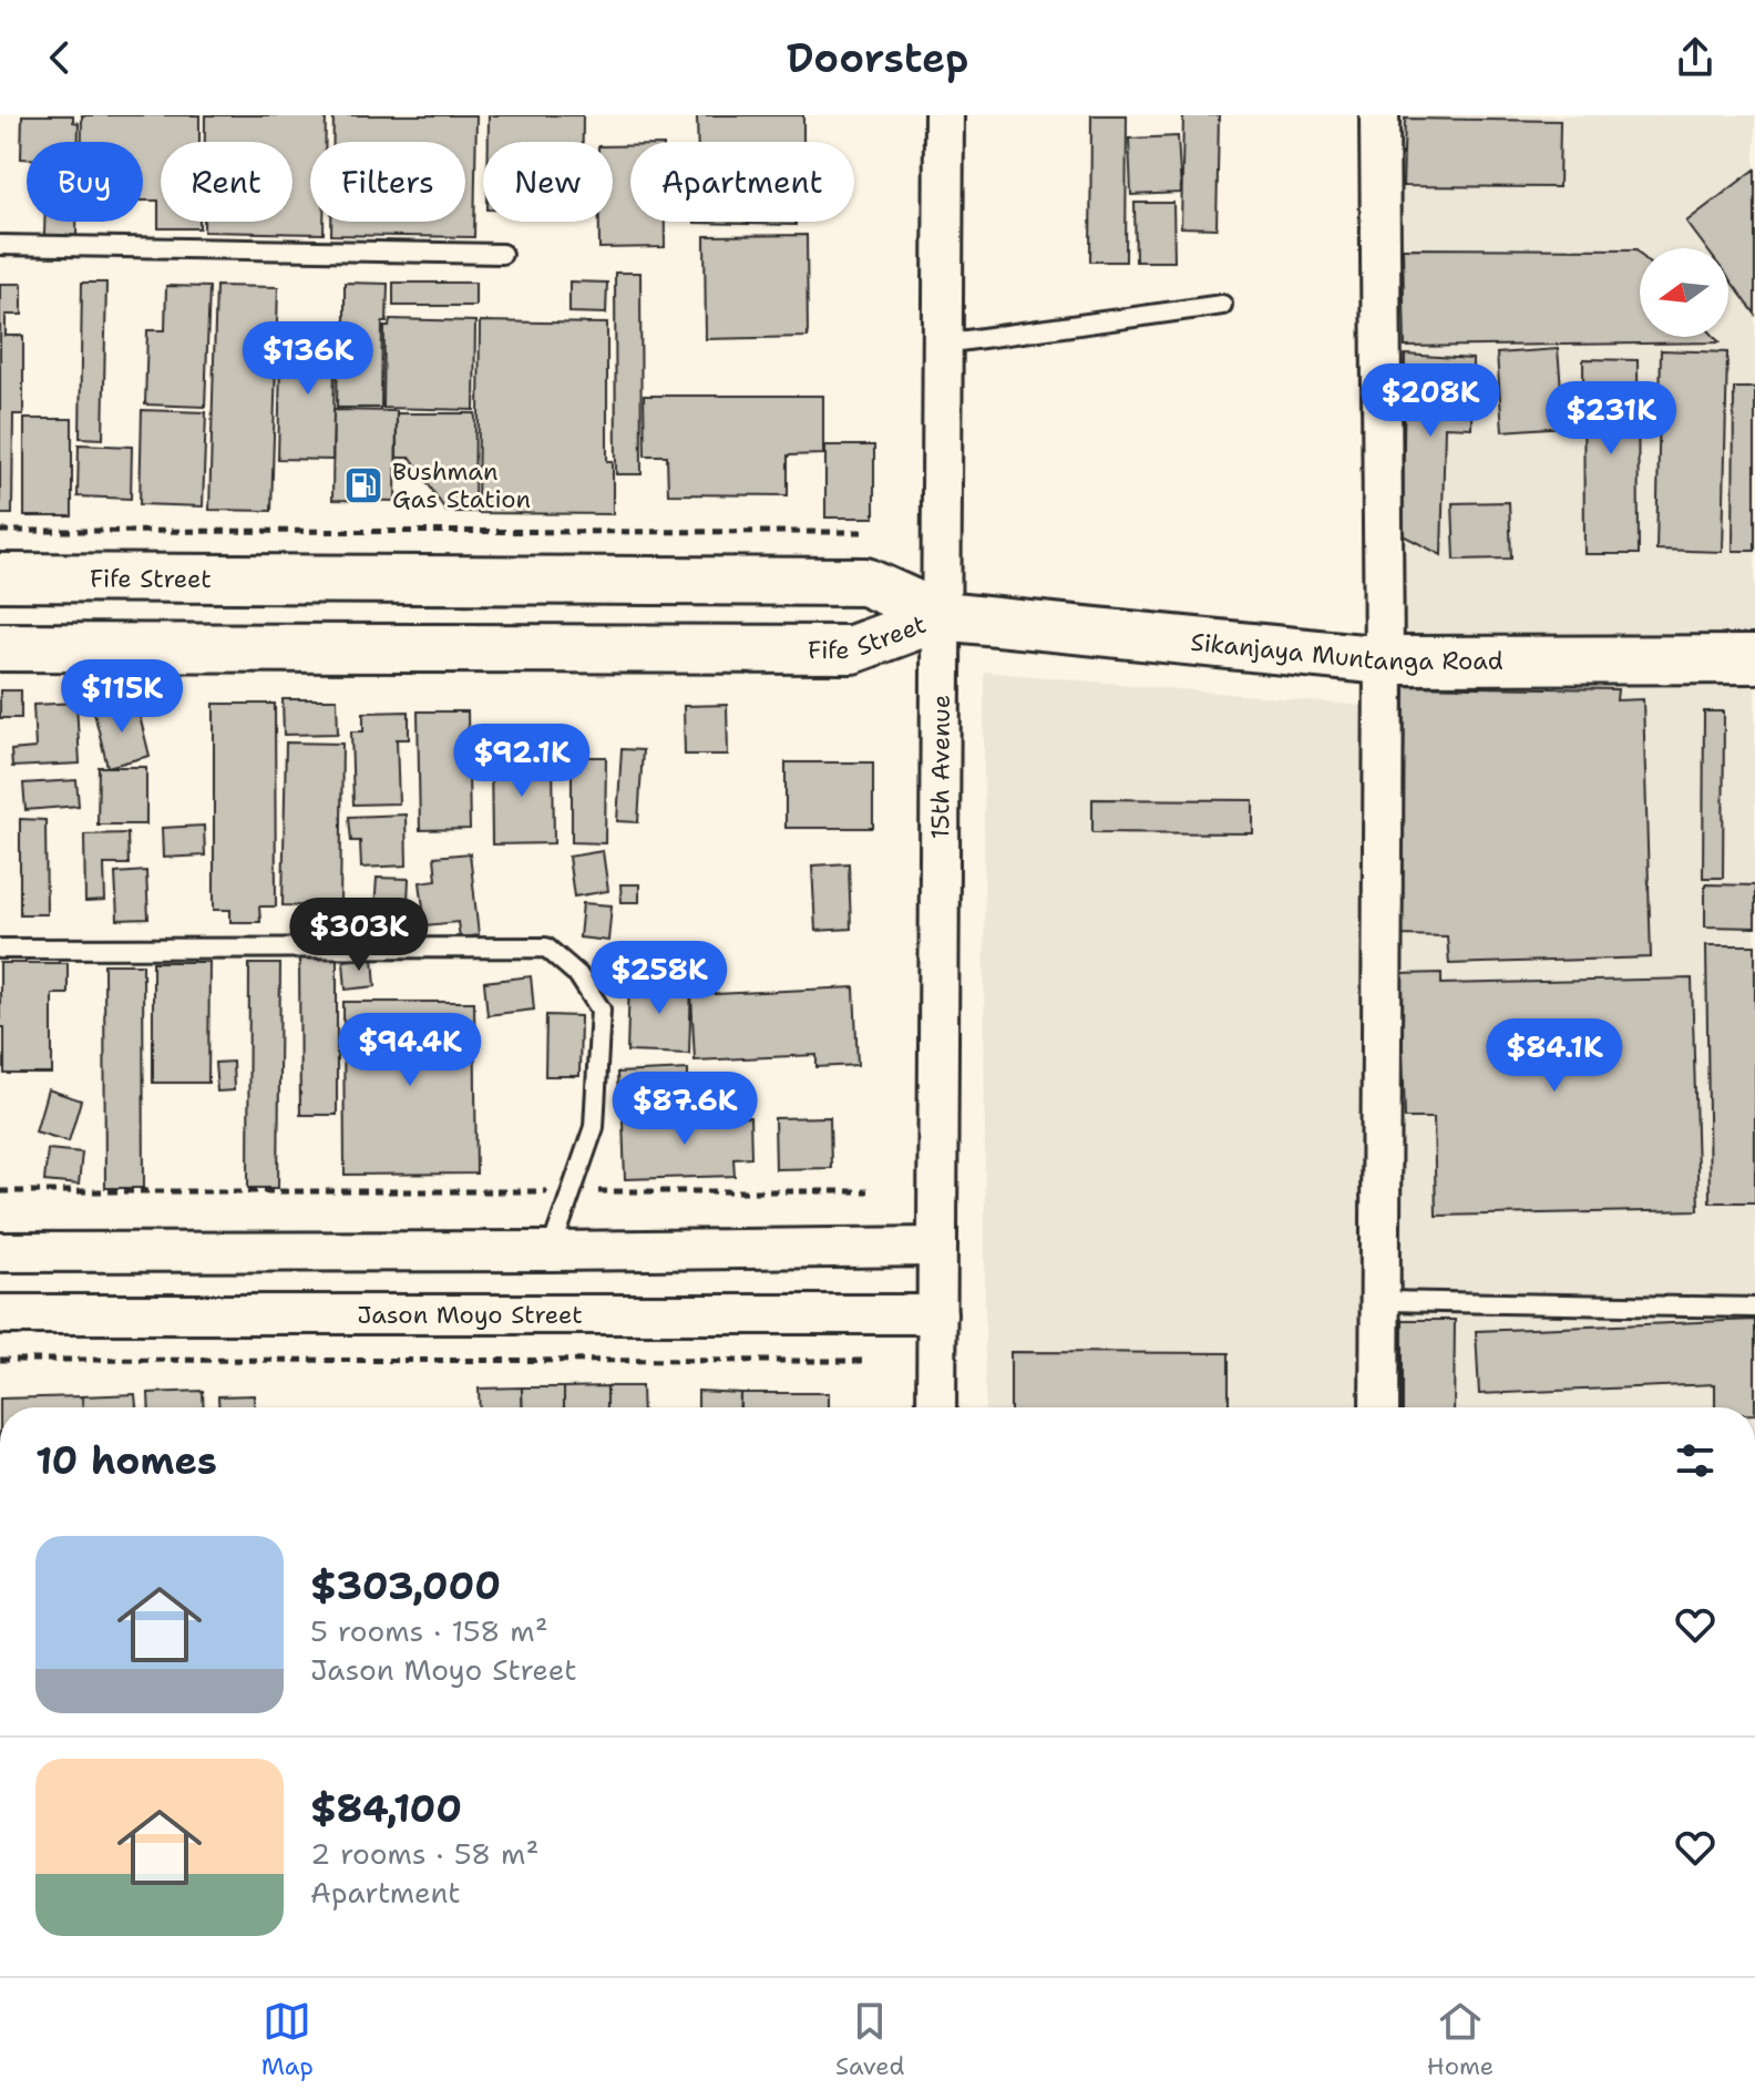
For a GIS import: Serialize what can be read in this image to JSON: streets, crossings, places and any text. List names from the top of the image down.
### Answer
{
  "streets": {
    "street": [
      "Fife Street",
      "Sikanjaya Muntanga Road",
      "15th Avenue",
      "Jason Moyo Street"
    ]
  },
  "crossings": [
    ["Fife Street", "Sikanjaya Muntanga Road"],
    ["Fife Street", "15th Avenue"],
    ["Sikanjaya Muntanga Road", "15th Avenue"],
    ["15th Avenue", "Jason Moyo Street"]
  ],
  "places": {
    "fuel station": ["Bushman Gas Station"]
  },
  "north": "left",
  "page": {
    "header": "Doorstep",
    "chip": [
      "Buy",
      "Rent",
      "Filters",
      "New",
      "Apartment"
    ],
    "price": [
      "$136K",
      "$208K",
      "$231K",
      "$115K",
      "$92.1K",
      "$303K",
      "$258K",
      "$94.4K",
      "$84.1K",
      "$87.6K"
    ],
    "heading": "10 homes",
    "list": [
      {
        "name": "$303,000",
        "note": "5 rooms · 158 m² · Jason Moyo Street"
      },
      {
        "name": "$84,100",
        "note": "2 rooms · 58 m² · Apartment"
      }
    ],
    "tabs": ["Map", "Saved", "Home"]
  }
}
